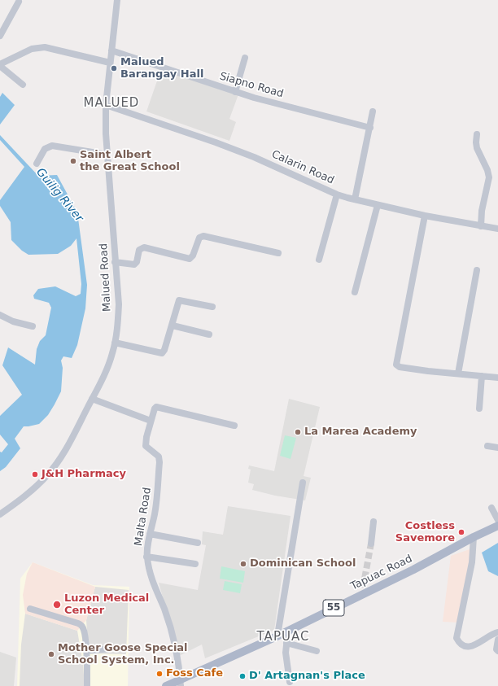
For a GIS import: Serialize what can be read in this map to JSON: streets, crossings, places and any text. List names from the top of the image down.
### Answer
{
  "streets": {
    "main road": ["Tapuac Road", "55"],
    "street": [
      "Siapno Road",
      "Calarin Road",
      "Malued Road",
      "Malta Road"
    ]
  },
  "crossings": [
    ["Siapno Road", "Malued Road"],
    ["Calarin Road", "Malued Road"],
    ["Malta Road", "Tapuac Road"]
  ],
  "districts": ["MALUED", "TAPUAC"],
  "water": ["Guilig River"],
  "places": [
    "Malued Barangay Hall",
    "Saint Albert the Great School",
    "La Marea Academy",
    "J&H Pharmacy",
    "Costless Savemore",
    "Dominican School",
    "Luzon Medical Center",
    "Mother Goose Special School System, Inc.",
    "Foss Cafe",
    "D' Artagnan's Place"
  ]
}
